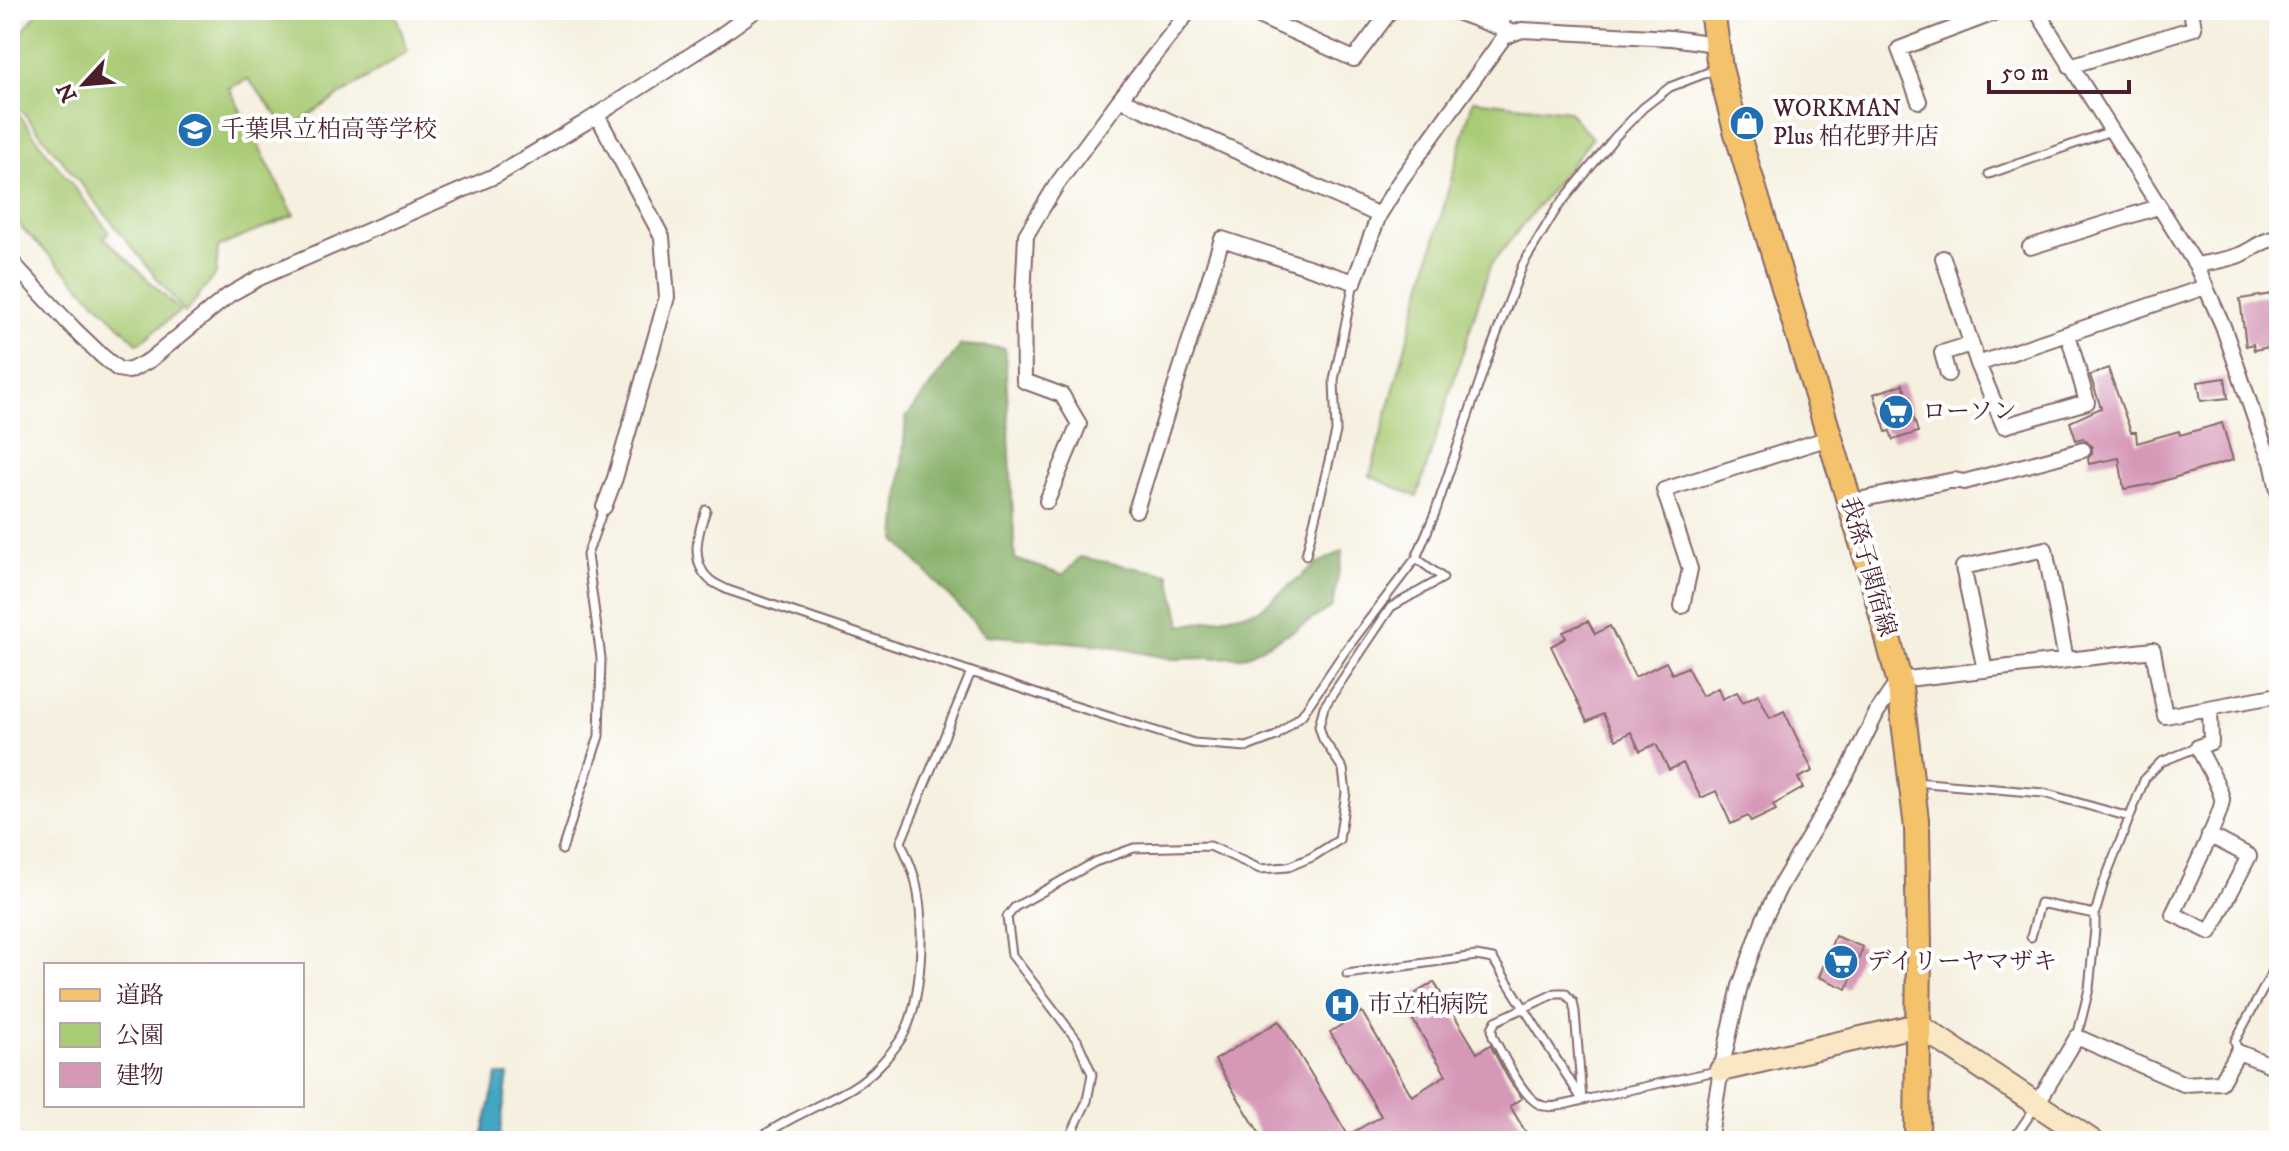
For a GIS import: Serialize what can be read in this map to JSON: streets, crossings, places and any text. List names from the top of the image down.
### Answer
{
  "streets": {
    "main road": ["我孫子関宿線"]
  },
  "places": {
    "shop": ["WORKMAN Plus 柏花野井店"],
    "school or university": ["千葉県立柏高等学校"],
    "supermarket": ["ローソン", "デイリーヤマザキ"],
    "hospital": ["市立柏病院"]
  },
  "legend": ["道路", "公園", "建物"],
  "scale_bar": "50 m",
  "north": "bottom left"
}
